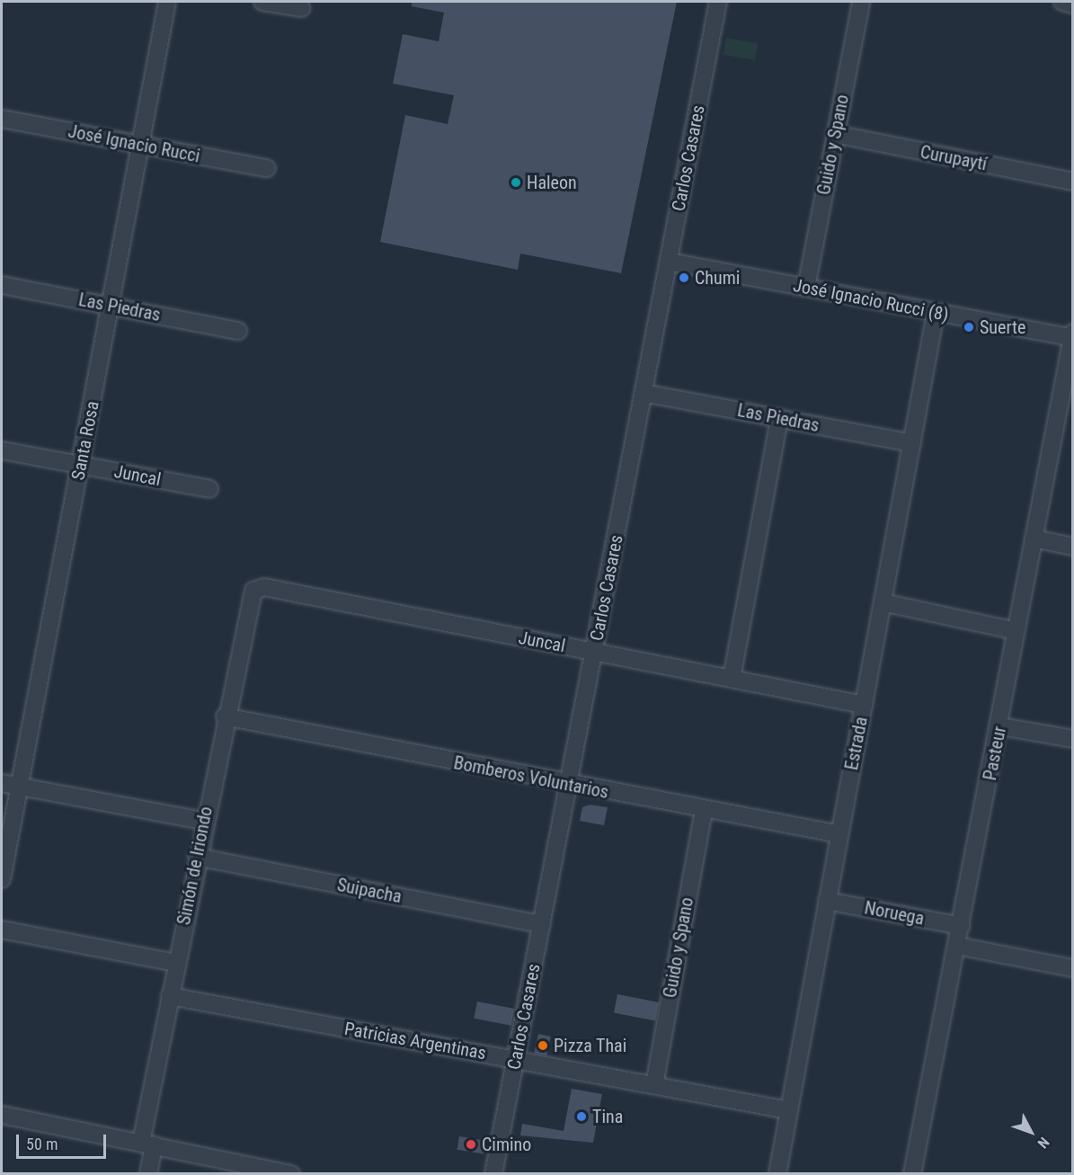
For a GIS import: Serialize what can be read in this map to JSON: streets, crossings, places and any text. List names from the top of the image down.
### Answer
{
  "streets": {
    "street": [
      "José Ignacio Rucci",
      "Guido y Spano",
      "Carlos Casares",
      "Curupaytí",
      "José Ignacio Rucci (8)",
      "Las Piedras",
      "Santa Rosa",
      "Juncal",
      "Estrada",
      "Pasteur",
      "Bomberos Voluntarios",
      "Simón de Iriondo",
      "Suipacha",
      "Noruega",
      "Patricias Argentinas"
    ]
  },
  "crossings": [
    ["José Ignacio Rucci", "Santa Rosa"],
    ["Guido y Spano", "Curupaytí"],
    ["Guido y Spano", "José Ignacio Rucci (8)"],
    ["Guido y Spano", "Bomberos Voluntarios"],
    ["Guido y Spano", "Patricias Argentinas"],
    ["Carlos Casares", "José Ignacio Rucci (8)"],
    ["Carlos Casares", "Las Piedras"],
    ["Carlos Casares", "Juncal"],
    ["Carlos Casares", "Bomberos Voluntarios"],
    ["Carlos Casares", "Suipacha"],
    ["Carlos Casares", "Patricias Argentinas"],
    ["José Ignacio Rucci (8)", "Estrada"],
    ["José Ignacio Rucci (8)", "Pasteur"],
    ["Las Piedras", "Santa Rosa"],
    ["Las Piedras", "Estrada"],
    ["Santa Rosa", "Juncal"],
    ["Juncal", "Estrada"],
    ["Juncal", "Simón de Iriondo"],
    ["Estrada", "Bomberos Voluntarios"],
    ["Estrada", "Noruega"],
    ["Estrada", "Patricias Argentinas"],
    ["Pasteur", "Noruega"],
    ["Bomberos Voluntarios", "Simón de Iriondo"],
    ["Simón de Iriondo", "Suipacha"],
    ["Simón de Iriondo", "Patricias Argentinas"]
  ],
  "places": [
    "Haleon",
    "Chumi",
    "Suerte",
    "Pizza Thai",
    "Tina",
    "Cimino"
  ],
  "scale_bar": "50 m",
  "north": "bottom right"
}
